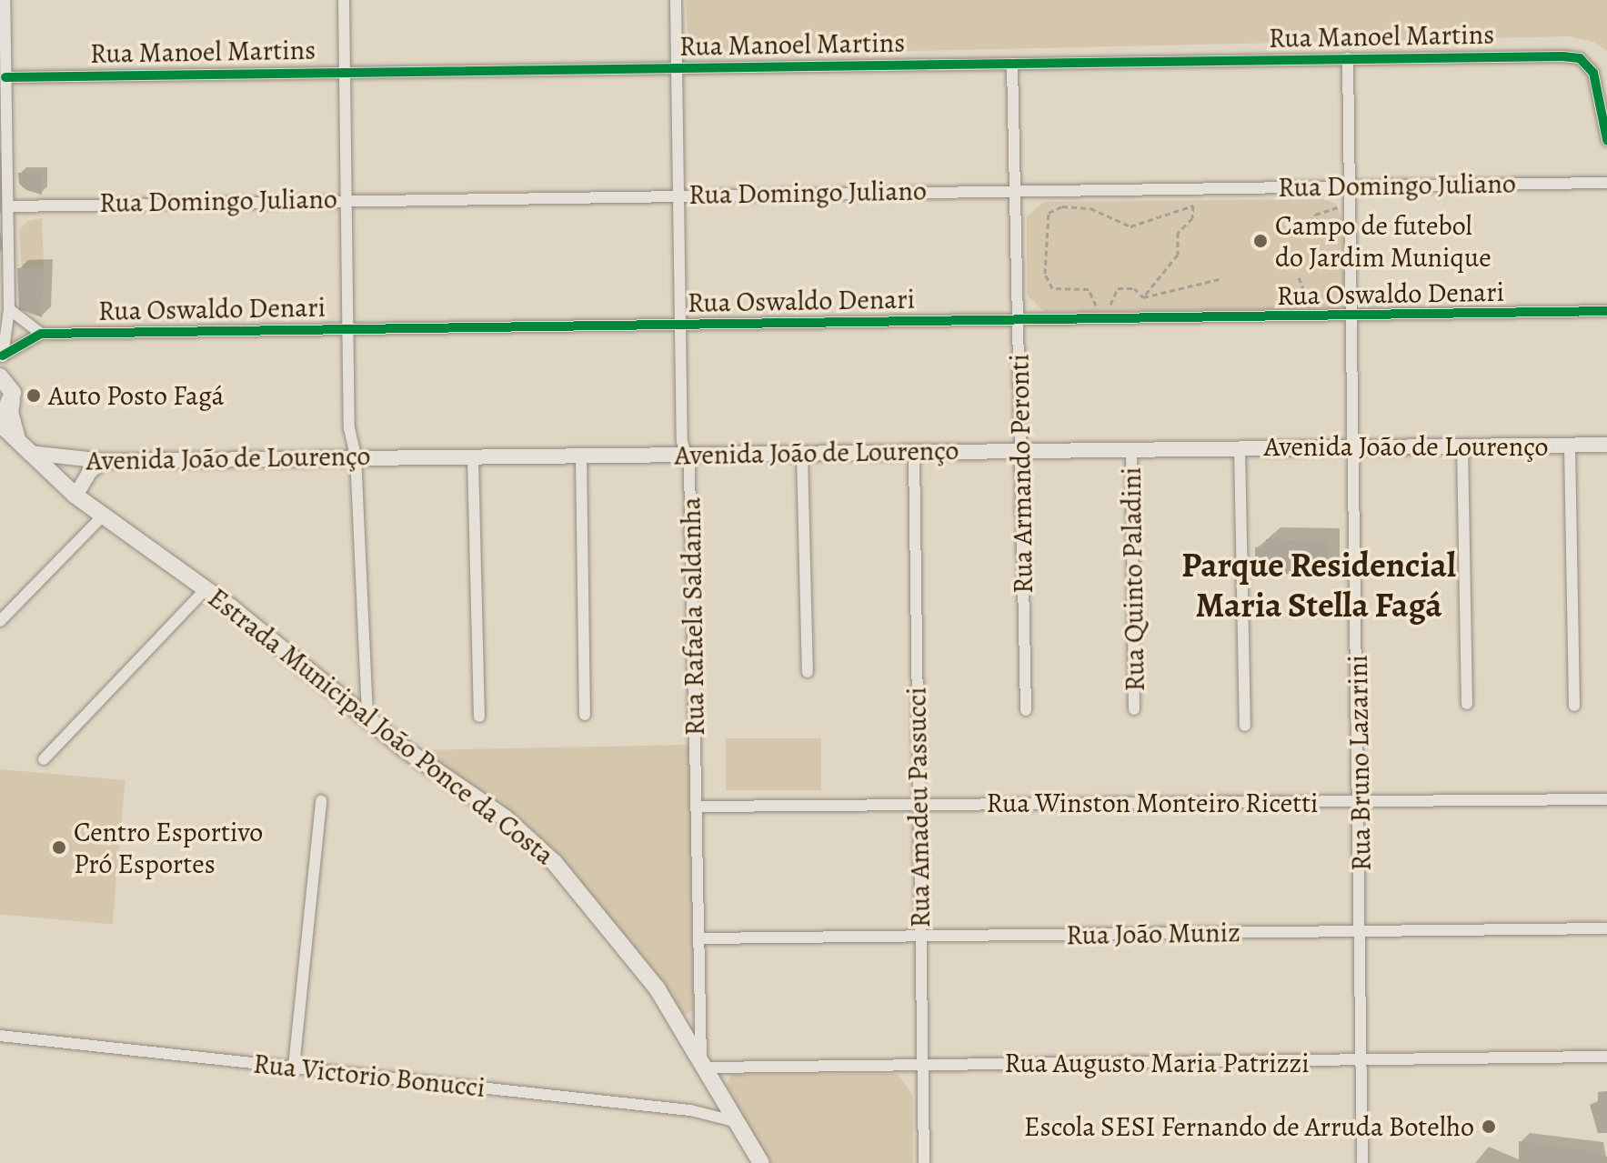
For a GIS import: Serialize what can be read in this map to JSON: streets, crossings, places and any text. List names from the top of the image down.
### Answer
{
  "streets": {
    "main road": ["Estrada Municipal João Ponce da Costa"],
    "street": [
      "Rua Manoel Martins",
      "Rua Domingo Juliano",
      "Rua Oswaldo Denari",
      "Avenida João de Lourenço",
      "Rua Armando Peronti",
      "Rua Quinto Paladini",
      "Rua Rafaela Saldanha",
      "Rua Bruno Lazarini",
      "Rua Winston Monteiro Ricetti",
      "Rua Amadeu Passucci",
      "Rua João Muniz",
      "Rua Augusto Maria Patrizzi",
      "Rua Victorio Bonucci"
    ]
  },
  "crossings": [
    ["Rua Manoel Martins", "Rua Armando Peronti"],
    ["Rua Manoel Martins", "Rua Rafaela Saldanha"],
    ["Rua Manoel Martins", "Rua Bruno Lazarini"],
    ["Rua Domingo Juliano", "Rua Armando Peronti"],
    ["Rua Domingo Juliano", "Rua Rafaela Saldanha"],
    ["Rua Domingo Juliano", "Rua Bruno Lazarini"],
    ["Rua Oswaldo Denari", "Rua Armando Peronti"],
    ["Rua Oswaldo Denari", "Rua Rafaela Saldanha"],
    ["Rua Oswaldo Denari", "Rua Bruno Lazarini"],
    ["Avenida João de Lourenço", "Rua Armando Peronti"],
    ["Avenida João de Lourenço", "Rua Quinto Paladini"],
    ["Avenida João de Lourenço", "Rua Rafaela Saldanha"],
    ["Avenida João de Lourenço", "Estrada Municipal João Ponce da Costa"],
    ["Avenida João de Lourenço", "Rua Bruno Lazarini"],
    ["Avenida João de Lourenço", "Rua Amadeu Passucci"],
    ["Rua Rafaela Saldanha", "Estrada Municipal João Ponce da Costa"],
    ["Rua Rafaela Saldanha", "Rua Winston Monteiro Ricetti"],
    ["Rua Rafaela Saldanha", "Rua João Muniz"],
    ["Rua Rafaela Saldanha", "Rua Augusto Maria Patrizzi"],
    ["Estrada Municipal João Ponce da Costa", "Rua Augusto Maria Patrizzi"],
    ["Estrada Municipal João Ponce da Costa", "Rua Victorio Bonucci"],
    ["Rua Bruno Lazarini", "Rua Winston Monteiro Ricetti"],
    ["Rua Bruno Lazarini", "Rua João Muniz"],
    ["Rua Bruno Lazarini", "Rua Augusto Maria Patrizzi"],
    ["Rua Winston Monteiro Ricetti", "Rua Amadeu Passucci"],
    ["Rua Amadeu Passucci", "Rua João Muniz"],
    ["Rua Amadeu Passucci", "Rua Augusto Maria Patrizzi"]
  ],
  "districts": ["Parque Residencial Maria Stella Fagá"],
  "places": [
    "Campo de futebol do Jardim Munique",
    "Auto Posto Fagá",
    "Centro Esportivo Pró Esportes",
    "Escola SESI Fernando de Arruda Botelho"
  ]
}
